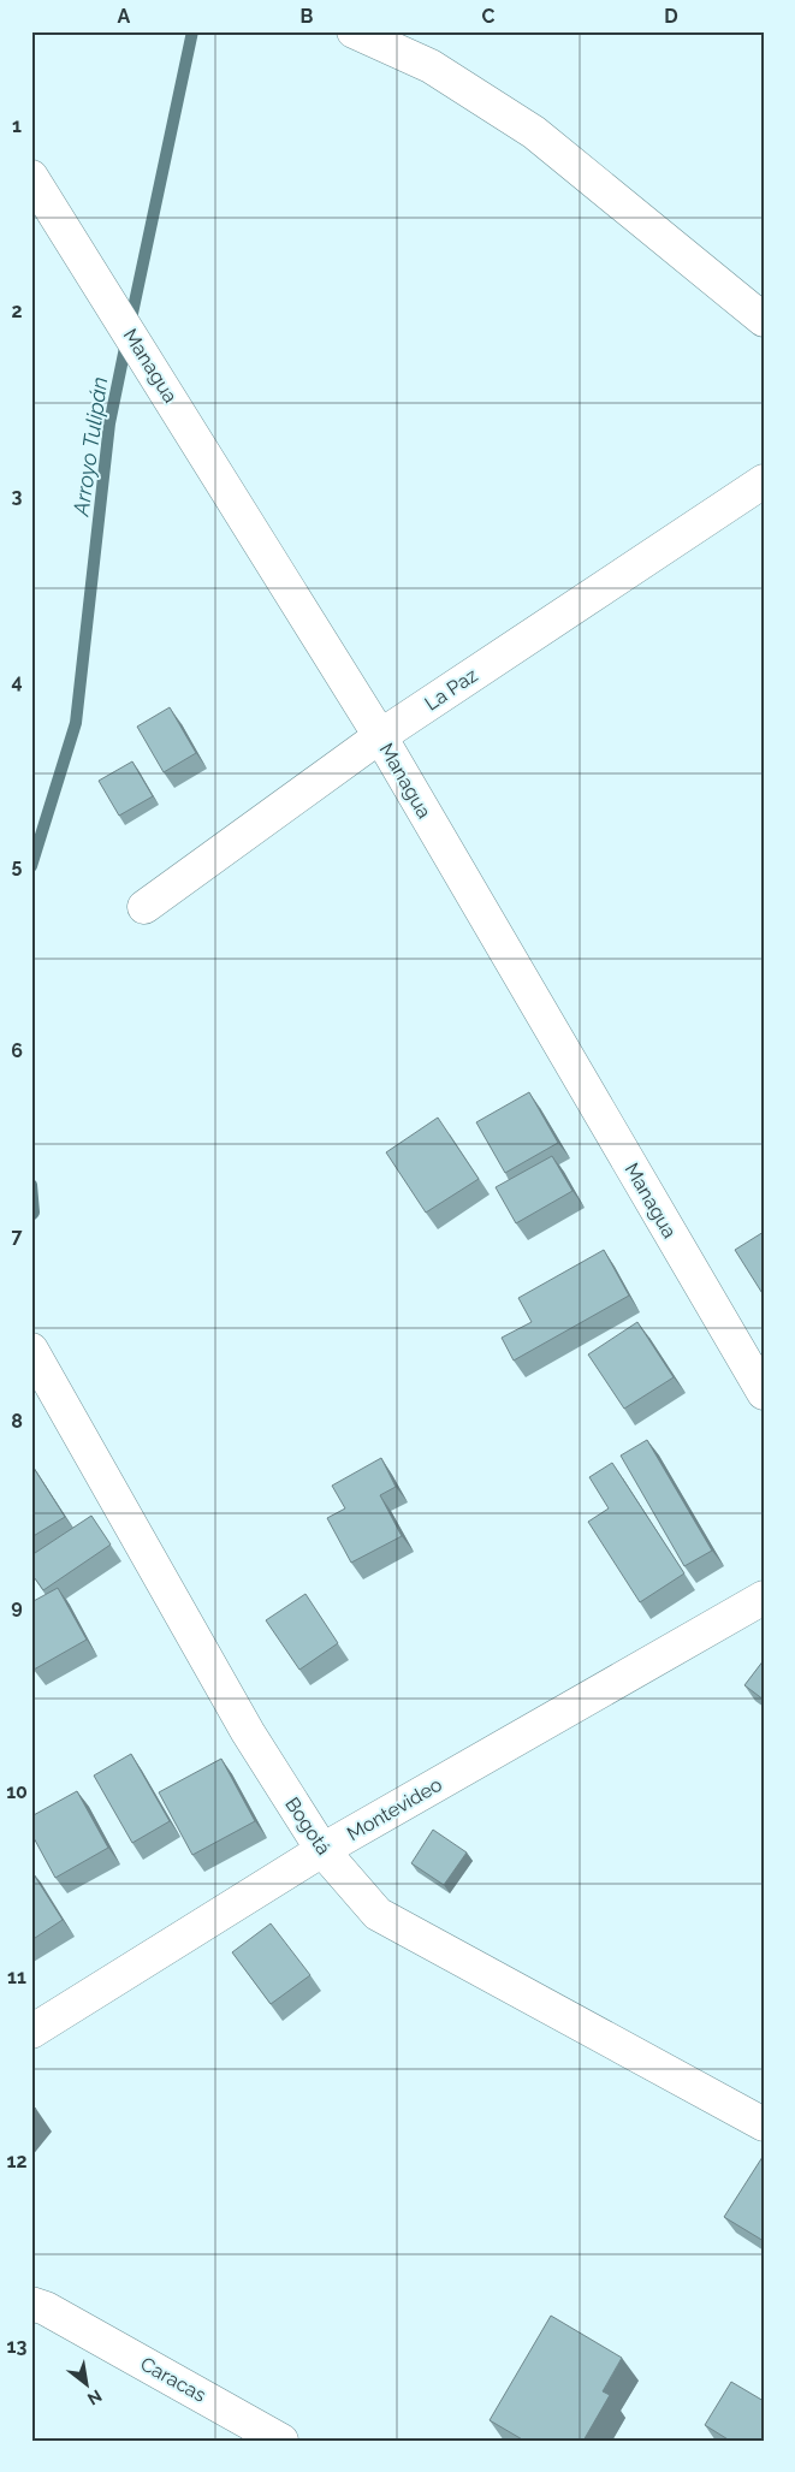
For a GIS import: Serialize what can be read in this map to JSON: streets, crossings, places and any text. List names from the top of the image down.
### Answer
{
  "streets": {
    "street": [
      "Managua",
      "La Paz",
      "Montevideo",
      "Bogotá",
      "Caracas"
    ]
  },
  "crossings": [
    ["Managua", "La Paz"],
    ["Montevideo", "Bogotá"]
  ],
  "water": ["Arroyo Tulipán"],
  "north": "bottom right",
  "grid": {
    "columns": [
      "A",
      "B",
      "C",
      "D"
    ],
    "rows": [
      "1",
      "2",
      "3",
      "4",
      "5",
      "6",
      "7",
      "8",
      "9",
      "10",
      "11",
      "12",
      "13"
    ]
  }
}
